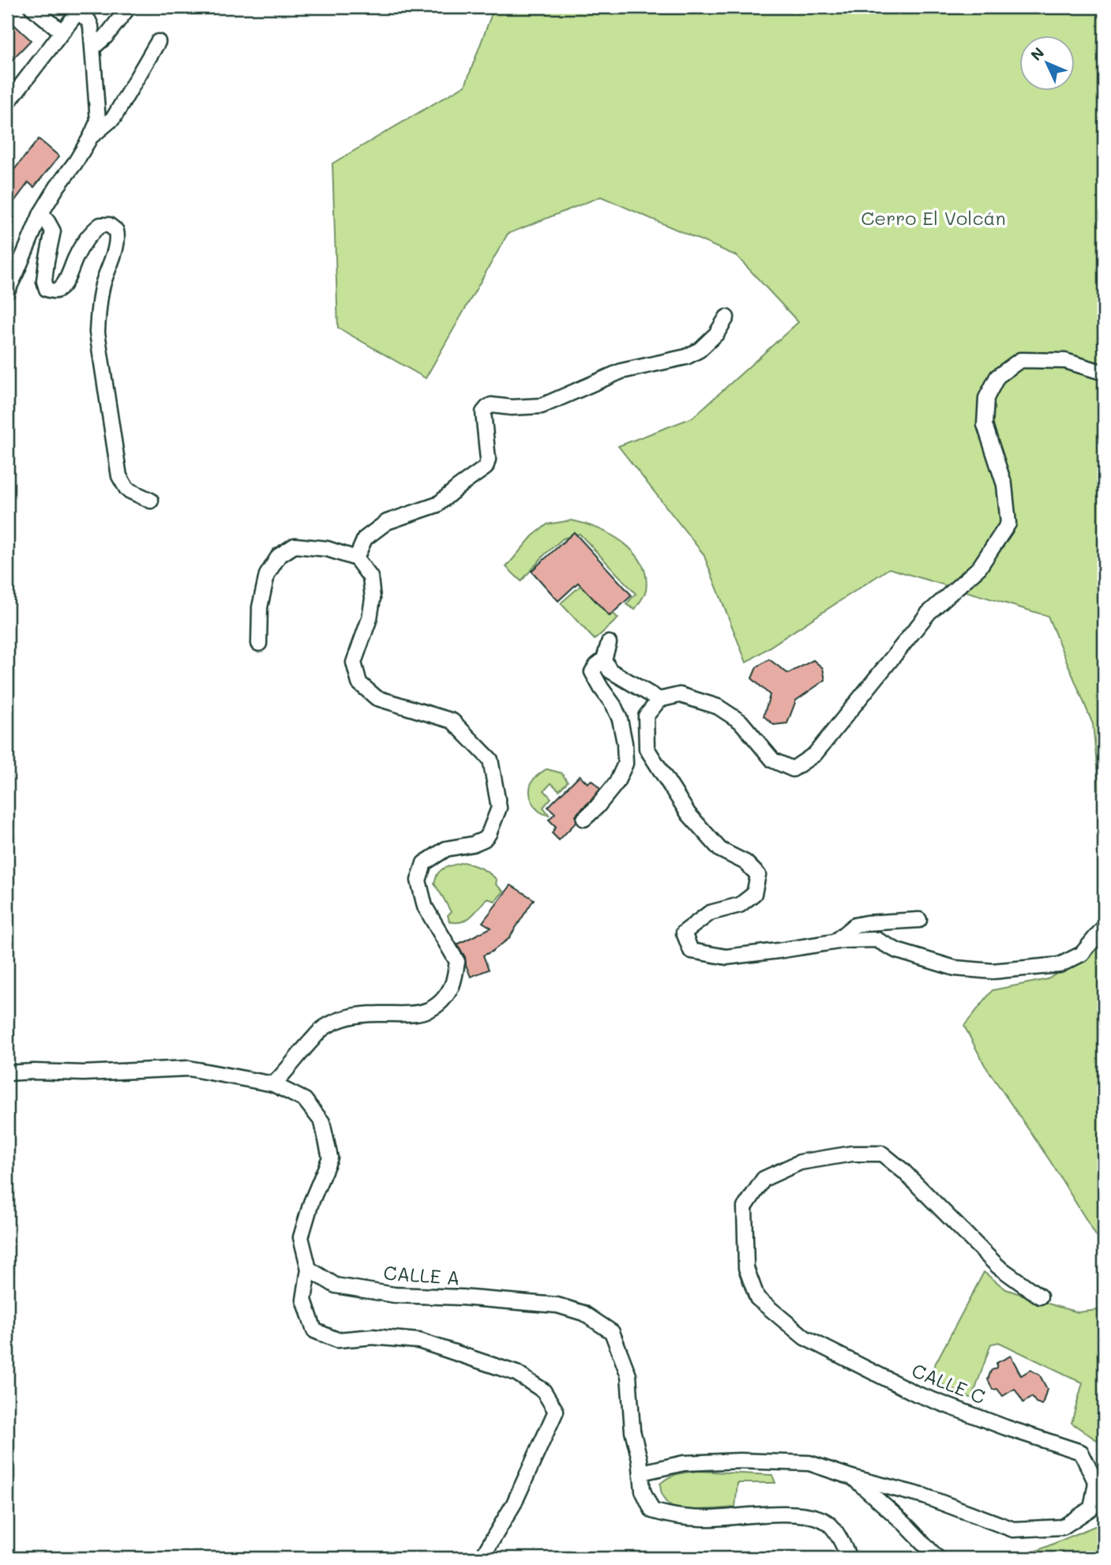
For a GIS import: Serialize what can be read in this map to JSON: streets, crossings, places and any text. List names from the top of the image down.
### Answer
{
  "streets": {
    "street": ["CALLE A", "CALLE C"]
  },
  "crossings": [
    ["CALLE A", "CALLE C"]
  ],
  "parks": ["Cerro El Volcán"],
  "north": "top left"
}
